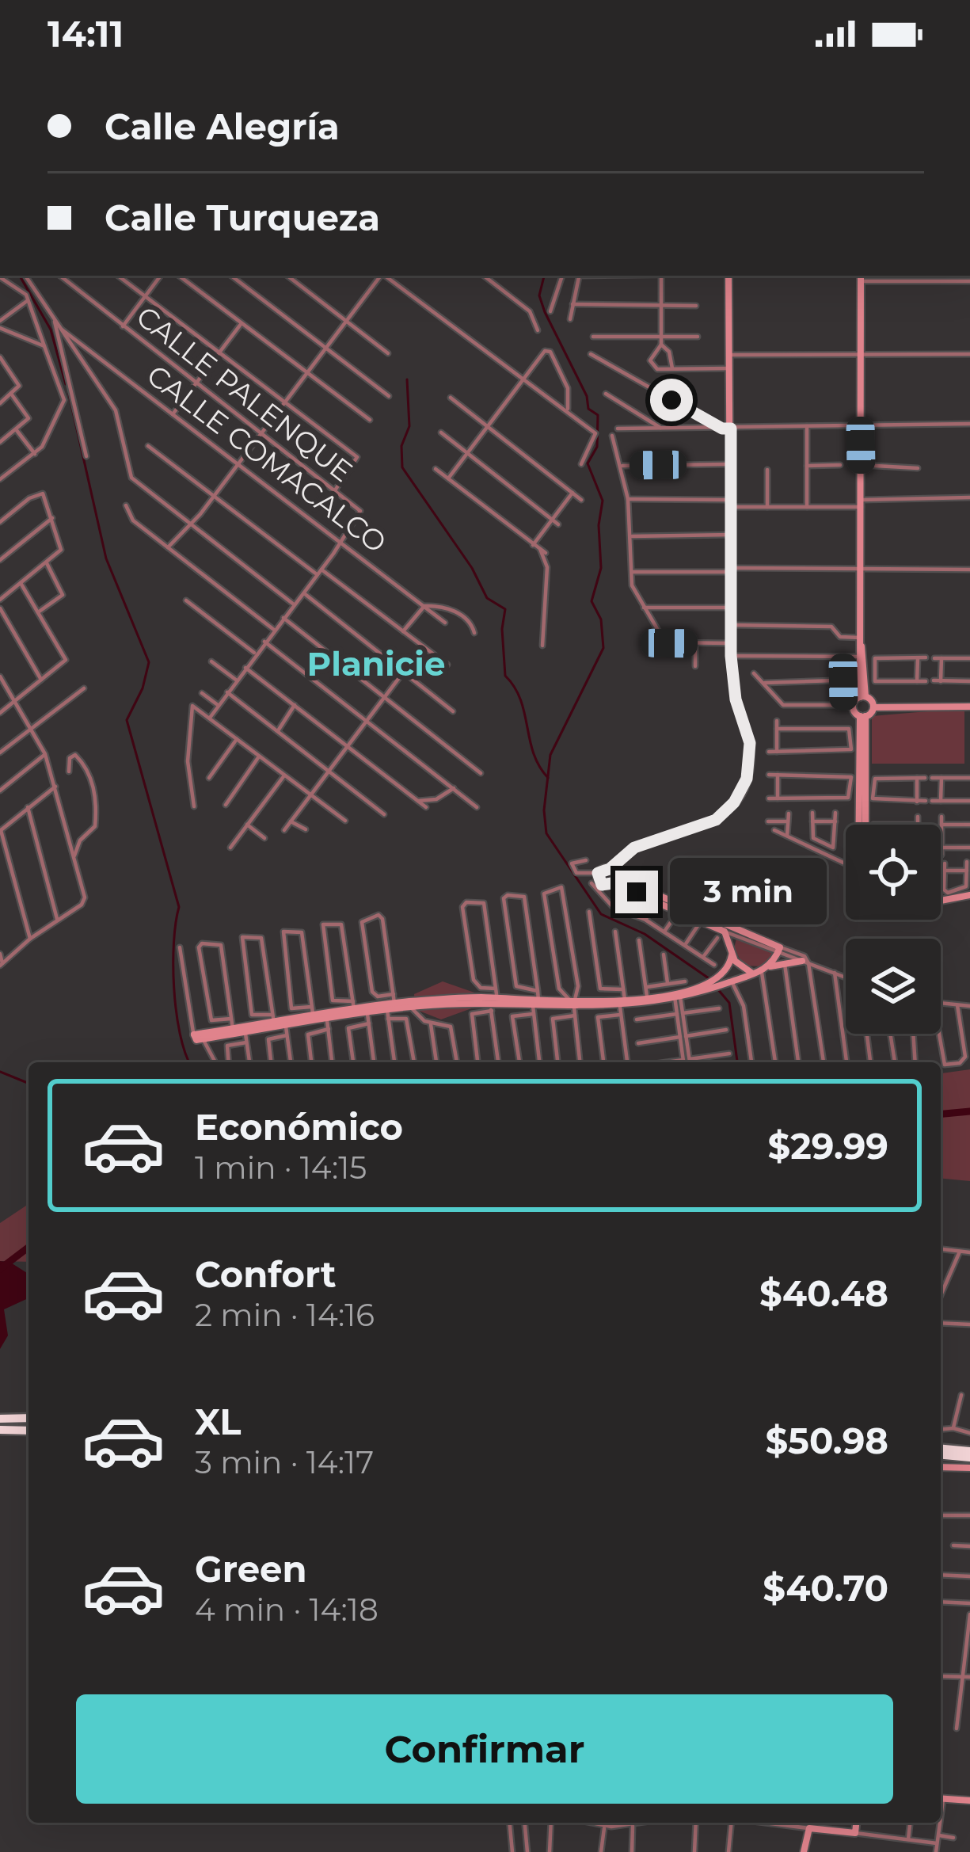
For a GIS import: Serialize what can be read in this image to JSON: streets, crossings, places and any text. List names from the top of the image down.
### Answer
{
  "streets": {
    "street": ["CALLE PALENQUE", "CALLE COMACALCO"]
  },
  "crossings": [
    ["CALLE PALENQUE", "CALLE COMACALCO"]
  ],
  "districts": ["Planicie"],
  "page": {
    "status": "14:11",
    "banner": ["Calle Alegría", "Calle Turqueza"],
    "bubble": "3 min",
    "list": [
      {
        "name": "Económico",
        "note": "1 min · 14:15",
        "value": "$29.99"
      },
      {
        "name": "Confort",
        "note": "2 min · 14:16",
        "value": "$40.48"
      },
      {
        "name": "XL",
        "note": "3 min · 14:17",
        "value": "$50.98"
      },
      {
        "name": "Green",
        "note": "4 min · 14:18",
        "value": "$40.70"
      }
    ],
    "buttons": "Confirmar"
  }
}
